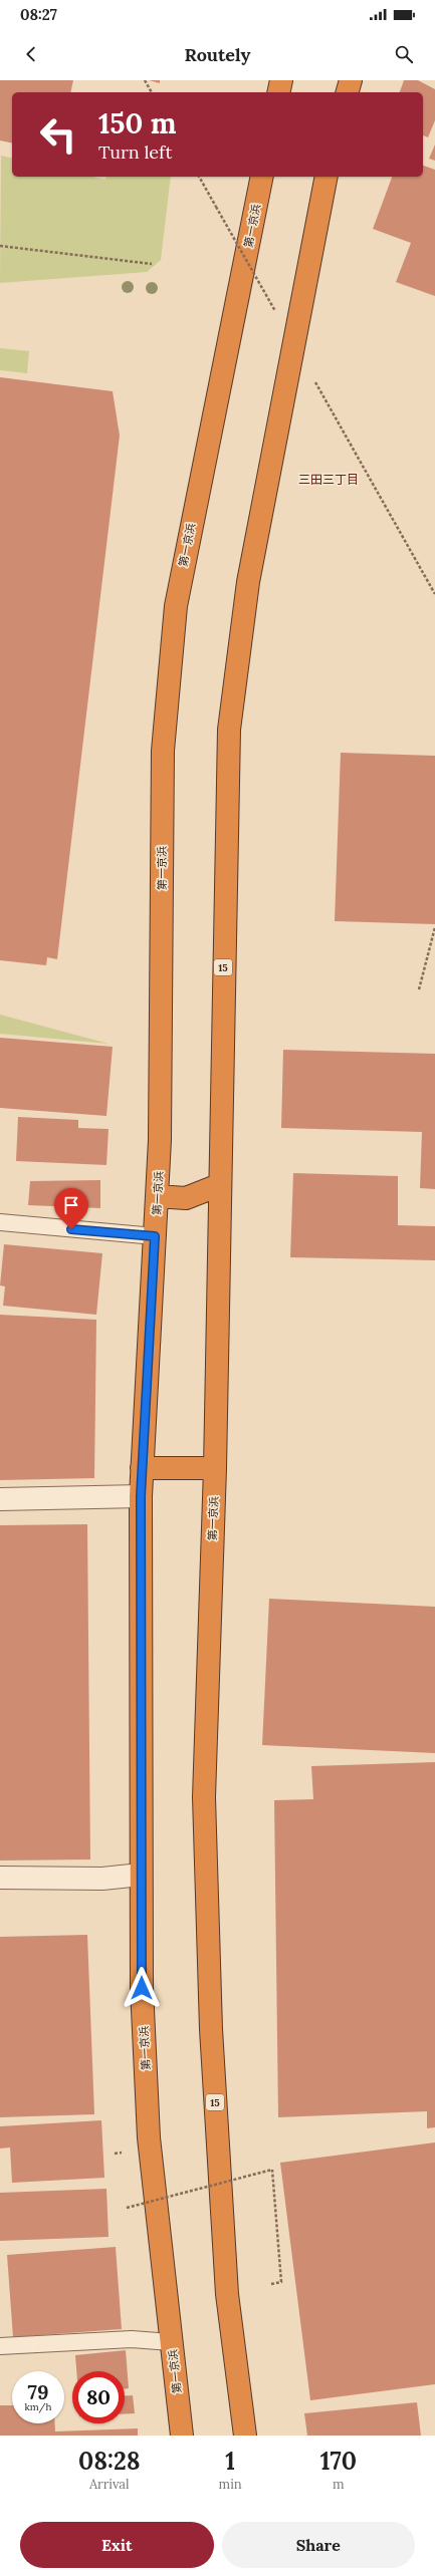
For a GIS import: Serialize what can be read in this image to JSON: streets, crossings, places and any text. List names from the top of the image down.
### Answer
{
  "streets": {
    "highway": ["第一京浜", "15"]
  },
  "districts": ["三田三丁目"],
  "page": {
    "status": "08:27",
    "header": "Routely",
    "turn": ["150 m", "Turn left"],
    "speed": "79 km/h",
    "limit": "80",
    "eta": [
      "08:28",
      "Arrival",
      "1",
      "min",
      "170",
      "m"
    ],
    "buttons": ["Exit", "Share"]
  }
}
